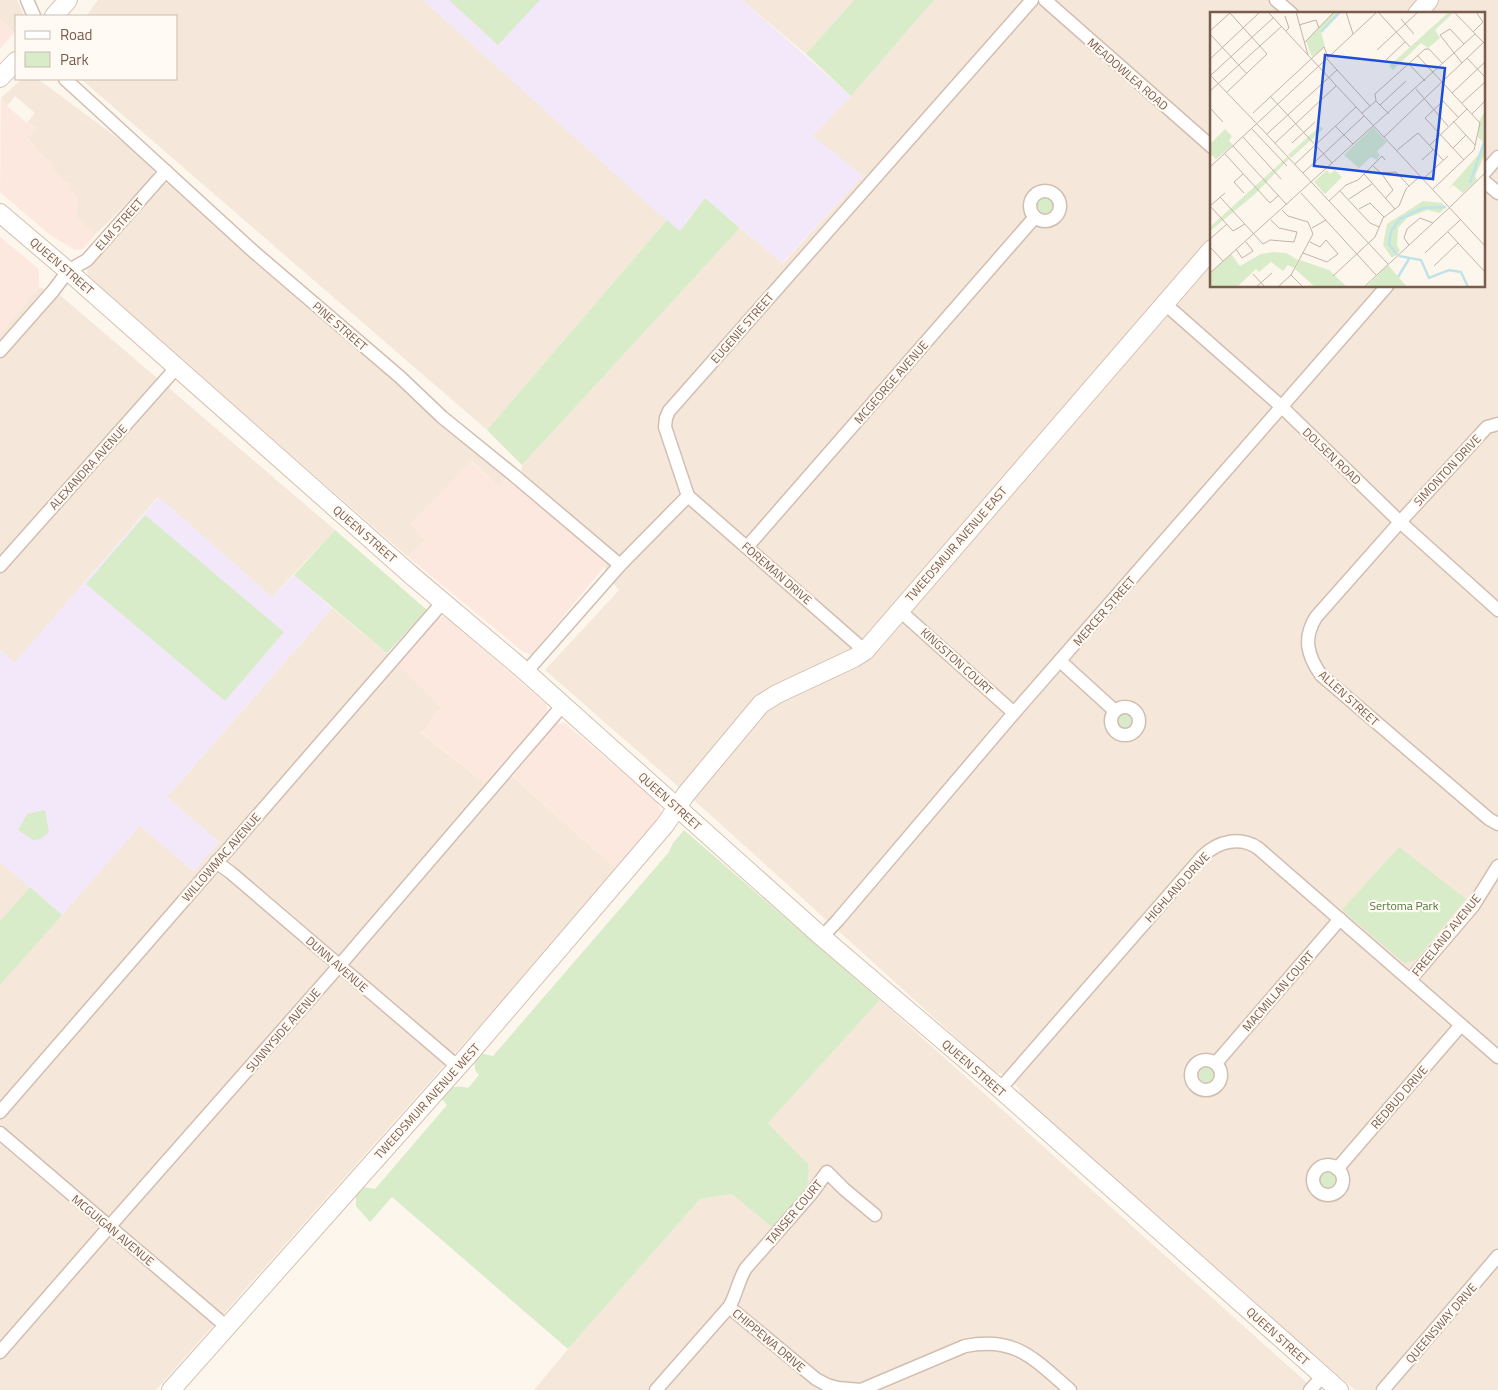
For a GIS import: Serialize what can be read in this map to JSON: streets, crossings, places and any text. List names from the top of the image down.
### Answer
{
  "streets": {
    "main road": ["QUEEN STREET", "TWEEDSMUIR AVENUE EAST", "TWEEDSMUIR AVENUE WEST"],
    "street": [
      "MEADOWLEA ROAD",
      "ELM STREET",
      "PINE STREET",
      "EUGENIE STREET",
      "MCGEORGE AVENUE",
      "DOLSEN ROAD",
      "ALEXANDRA AVENUE",
      "SIMONTON DRIVE",
      "FOREMAN DRIVE",
      "MERCER STREET",
      "KINGSTON COURT",
      "ALLEN STREET",
      "WILLOWMAC AVENUE",
      "HIGHLAND DRIVE",
      "FREELAND AVENUE",
      "DUNN AVENUE",
      "MACMILLAN COURT",
      "SUNNYSIDE AVENUE",
      "REDBUD DRIVE",
      "TANSER COURT",
      "MCGUIGAN AVENUE",
      "QUEENSWAY DRIVE",
      "CHIPPEWA DRIVE"
    ]
  },
  "crossings": [
    ["ELM STREET", "QUEEN STREET"],
    ["ELM STREET", "PINE STREET"],
    ["QUEEN STREET", "ALEXANDRA AVENUE"],
    ["QUEEN STREET", "TWEEDSMUIR AVENUE EAST"],
    ["QUEEN STREET", "MERCER STREET"],
    ["QUEEN STREET", "WILLOWMAC AVENUE"],
    ["QUEEN STREET", "HIGHLAND DRIVE"],
    ["QUEEN STREET", "SUNNYSIDE AVENUE"],
    ["QUEEN STREET", "TWEEDSMUIR AVENUE WEST"],
    ["EUGENIE STREET", "FOREMAN DRIVE"],
    ["MCGEORGE AVENUE", "FOREMAN DRIVE"],
    ["DOLSEN ROAD", "SIMONTON DRIVE"],
    ["DOLSEN ROAD", "TWEEDSMUIR AVENUE EAST"],
    ["DOLSEN ROAD", "MERCER STREET"],
    ["DOLSEN ROAD", "ALLEN STREET"],
    ["SIMONTON DRIVE", "ALLEN STREET"],
    ["TWEEDSMUIR AVENUE EAST", "FOREMAN DRIVE"],
    ["TWEEDSMUIR AVENUE EAST", "KINGSTON COURT"],
    ["TWEEDSMUIR AVENUE EAST", "TWEEDSMUIR AVENUE WEST"],
    ["MERCER STREET", "KINGSTON COURT"],
    ["WILLOWMAC AVENUE", "DUNN AVENUE"],
    ["HIGHLAND DRIVE", "FREELAND AVENUE"],
    ["HIGHLAND DRIVE", "MACMILLAN COURT"],
    ["HIGHLAND DRIVE", "REDBUD DRIVE"],
    ["DUNN AVENUE", "SUNNYSIDE AVENUE"],
    ["DUNN AVENUE", "TWEEDSMUIR AVENUE WEST"],
    ["SUNNYSIDE AVENUE", "MCGUIGAN AVENUE"],
    ["TWEEDSMUIR AVENUE WEST", "MCGUIGAN AVENUE"],
    ["TANSER COURT", "CHIPPEWA DRIVE"]
  ],
  "parks": ["Sertoma Park"],
  "legend": ["Road", "Park"]
}
